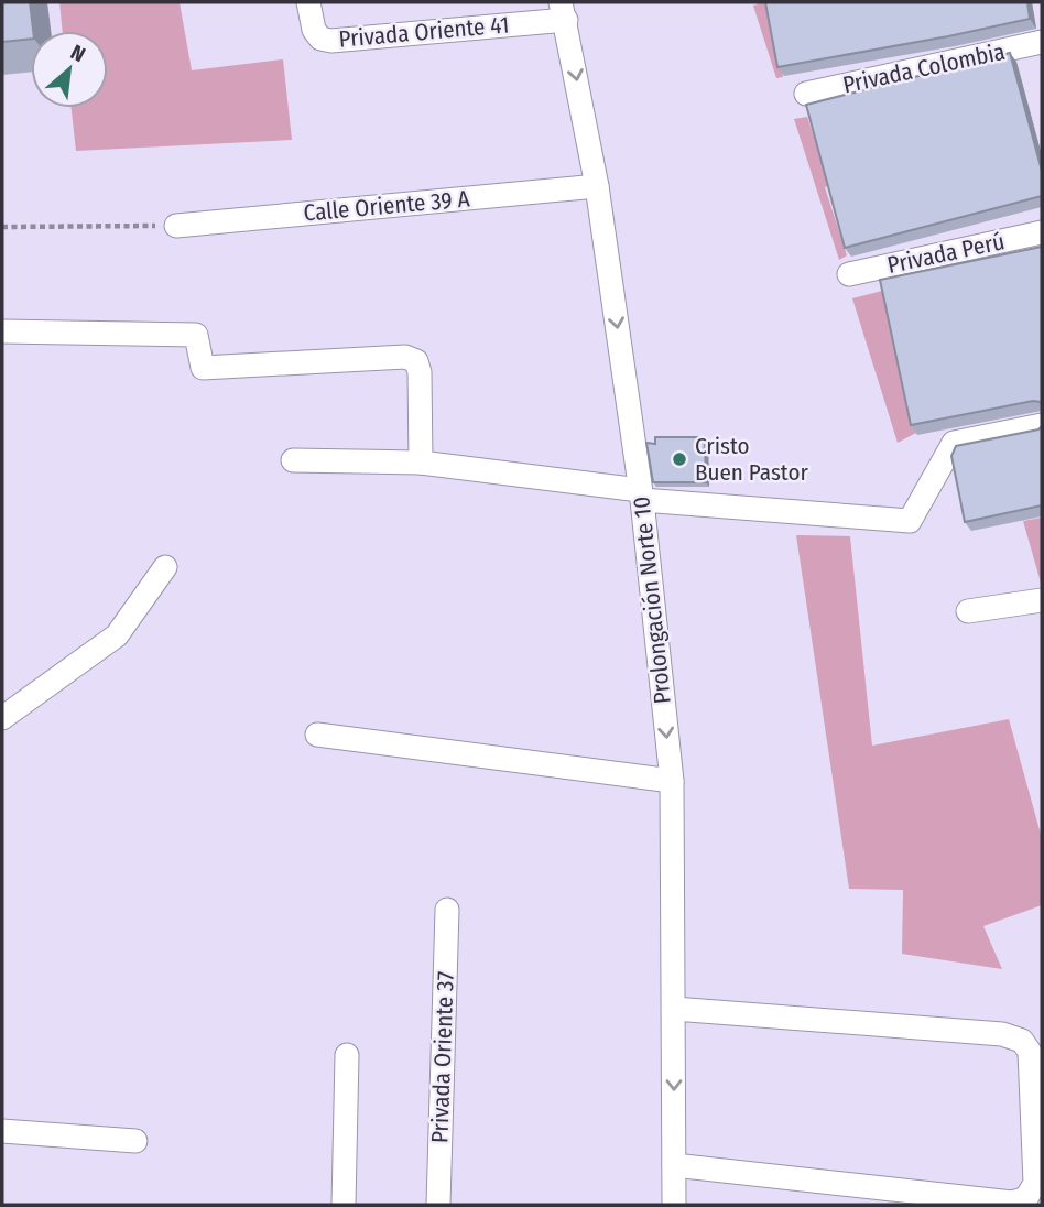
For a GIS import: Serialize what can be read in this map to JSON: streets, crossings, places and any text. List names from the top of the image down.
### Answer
{
  "streets": {
    "street": [
      "Privada Oriente 41",
      "Privada Colombia",
      "Calle Oriente 39 A",
      "Privada Perú",
      "Prolongación Norte 10",
      "Privada Oriente 37"
    ]
  },
  "crossings": [
    ["Privada Oriente 41", "Prolongación Norte 10"],
    ["Calle Oriente 39 A", "Prolongación Norte 10"]
  ],
  "one_way": ["Prolongación Norte 10"],
  "places": ["Cristo Buen Pastor"],
  "north": "top right"
}
